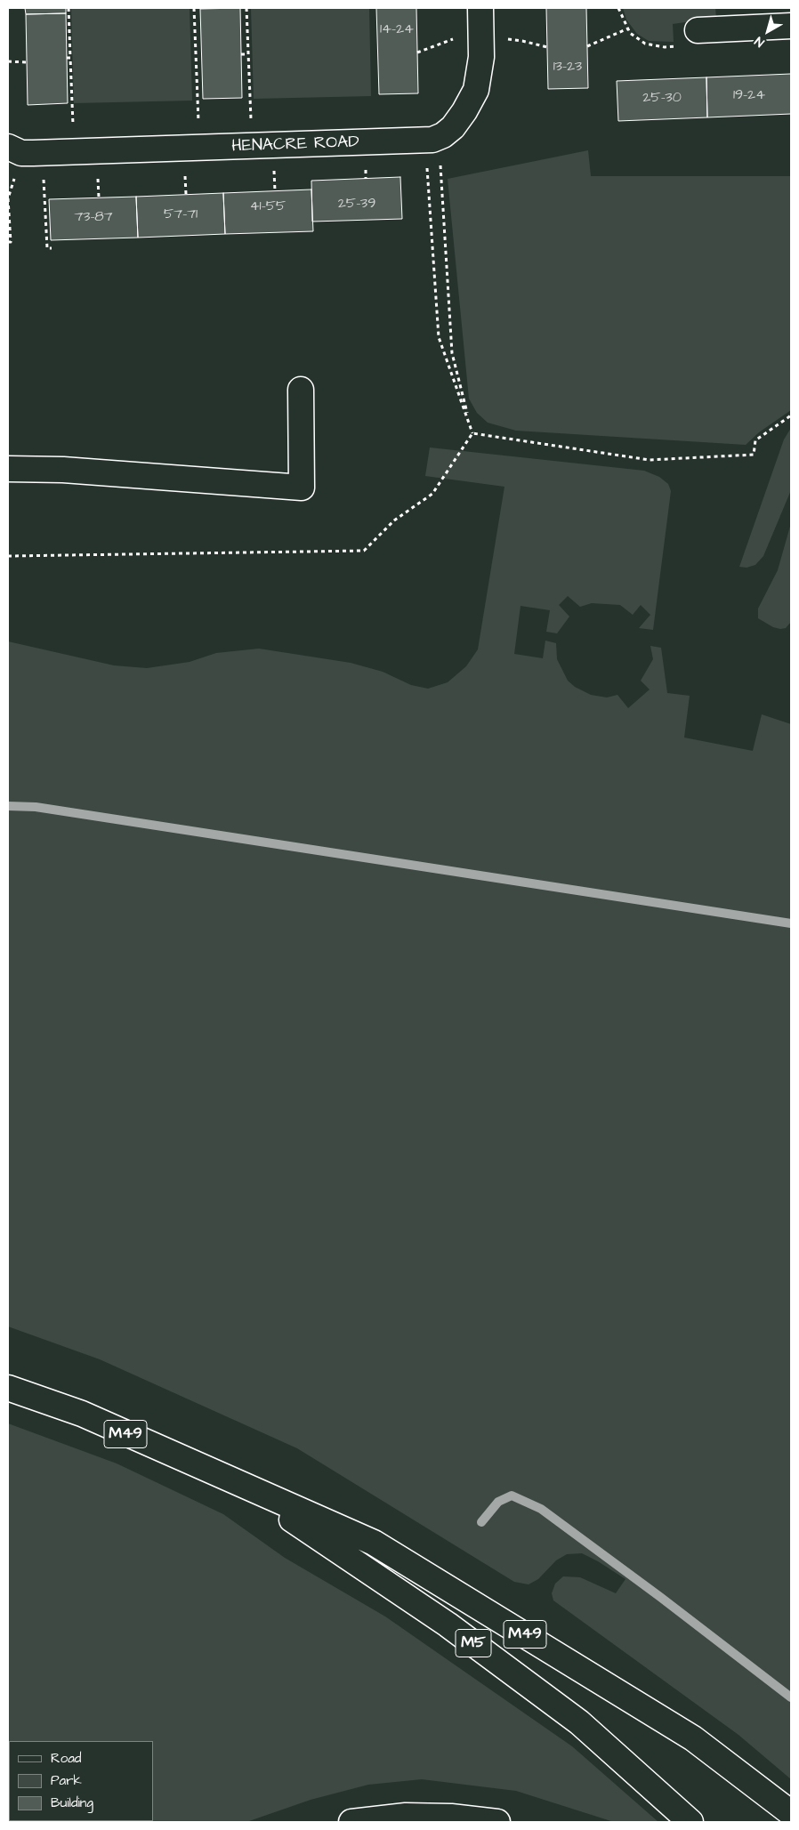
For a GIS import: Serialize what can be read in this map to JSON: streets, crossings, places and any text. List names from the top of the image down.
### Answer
{
  "streets": {
    "main road": ["HENACRE ROAD", "M49", "M5"]
  },
  "crossings": [
    ["M49", "M5"]
  ],
  "house_numbers": [
    "14-24",
    "13-23",
    "19-24",
    "25-30",
    "25-39",
    "41-55",
    "57-71",
    "73-87"
  ],
  "legend": ["Road", "Park", "Building"],
  "north": "bottom left"
}
